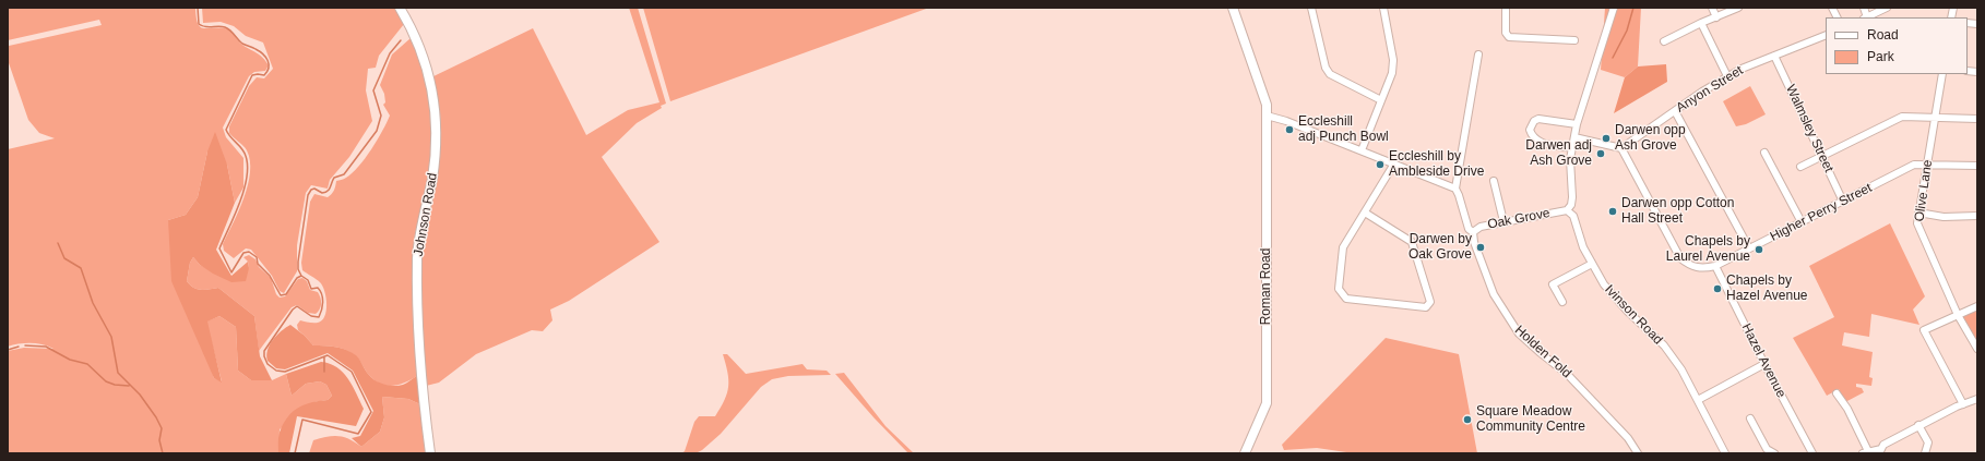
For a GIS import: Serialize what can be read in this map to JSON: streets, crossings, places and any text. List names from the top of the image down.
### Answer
{
  "streets": {
    "street": [
      "Anyon Street",
      "Walmsley Street",
      "Olive Lane",
      "Higher Perry Street",
      "Johnson Road",
      "Oak Grove",
      "Roman Road",
      "Ivinson Road",
      "Holden Fold",
      "Hazel Avenue"
    ]
  },
  "crossings": [
    ["Anyon Street", "Walmsley Street"],
    ["Walmsley Street", "Higher Perry Street"],
    ["Olive Lane", "Higher Perry Street"],
    ["Higher Perry Street", "Hazel Avenue"],
    ["Oak Grove", "Ivinson Road"],
    ["Oak Grove", "Holden Fold"]
  ],
  "places": [
    "Eccleshill adj Punch Bowl",
    "Darwen opp Ash Grove",
    "Darwen adj Ash Grove",
    "Eccleshill by Ambleside Drive",
    "Darwen opp Cotton Hall Street",
    "Darwen by Oak Grove",
    "Chapels by Laurel Avenue",
    "Chapels by Hazel Avenue",
    "Square Meadow Community Centre"
  ],
  "legend": ["Road", "Park"]
}
